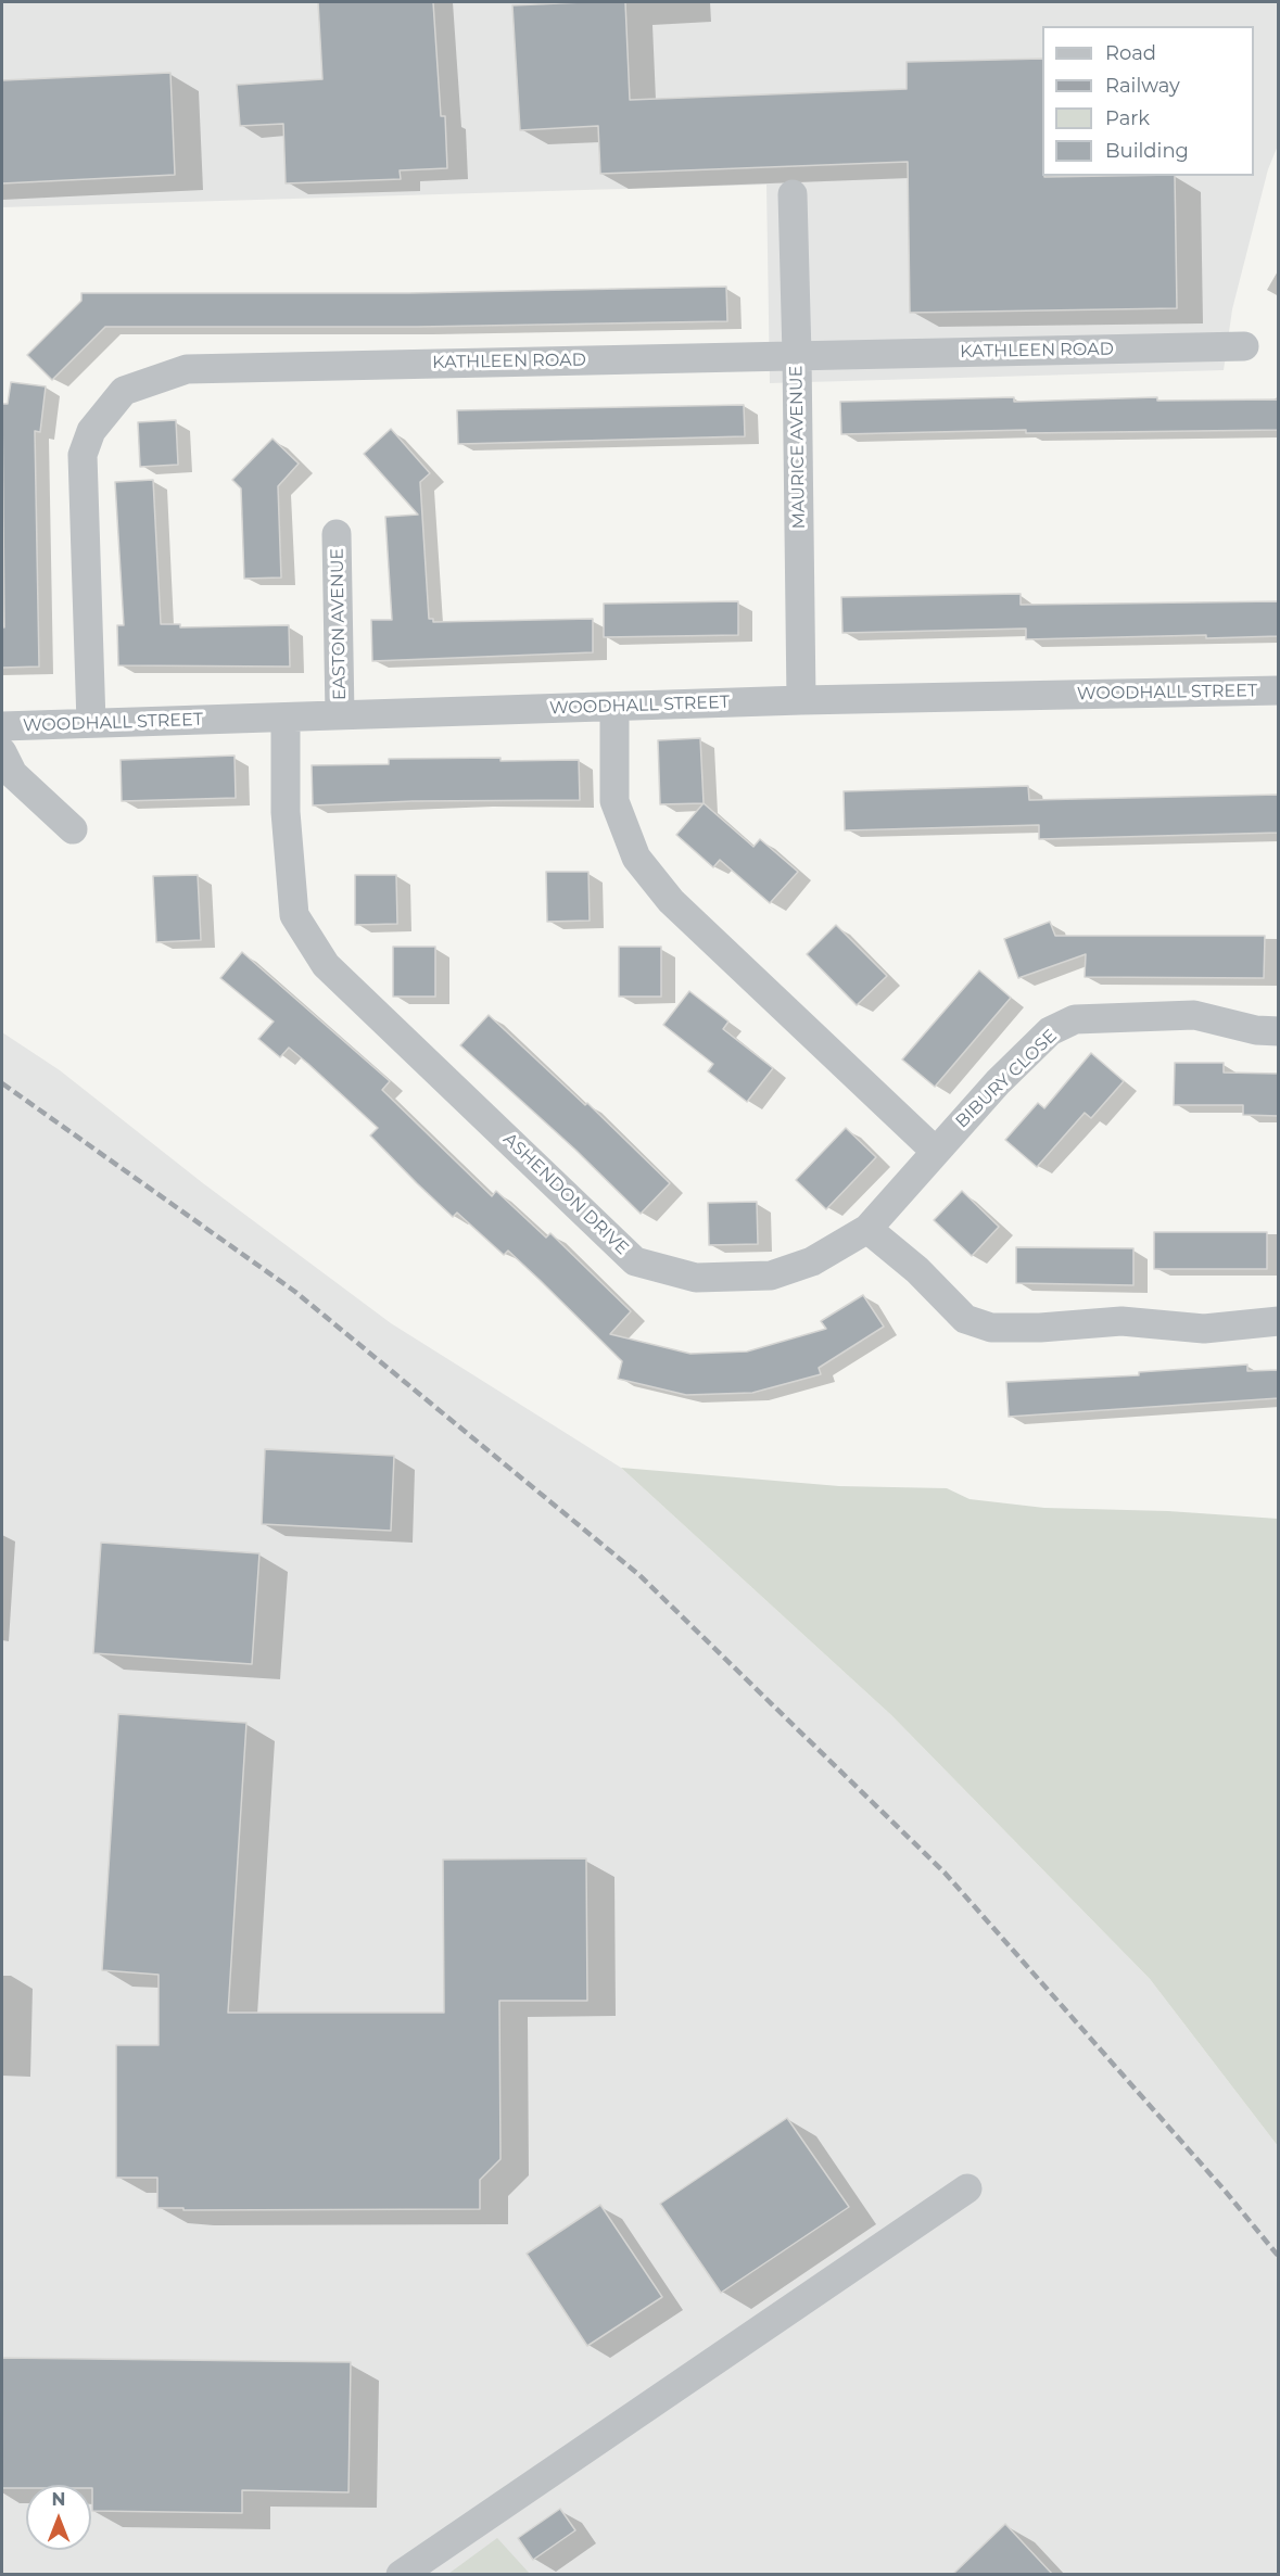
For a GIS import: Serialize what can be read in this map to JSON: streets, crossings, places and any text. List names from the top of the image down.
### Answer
{
  "streets": {
    "street": [
      "KATHLEEN ROAD",
      "MAURICE AVENUE",
      "EASTON AVENUE",
      "WOODHALL STREET",
      "BIBURY CLOSE",
      "ASHENDON DRIVE"
    ]
  },
  "crossings": [
    ["KATHLEEN ROAD", "MAURICE AVENUE"],
    ["KATHLEEN ROAD", "WOODHALL STREET"],
    ["MAURICE AVENUE", "WOODHALL STREET"],
    ["EASTON AVENUE", "WOODHALL STREET"],
    ["WOODHALL STREET", "ASHENDON DRIVE"],
    ["BIBURY CLOSE", "ASHENDON DRIVE"]
  ],
  "legend": [
    "Road",
    "Railway",
    "Park",
    "Building"
  ],
  "north": "top"
}
